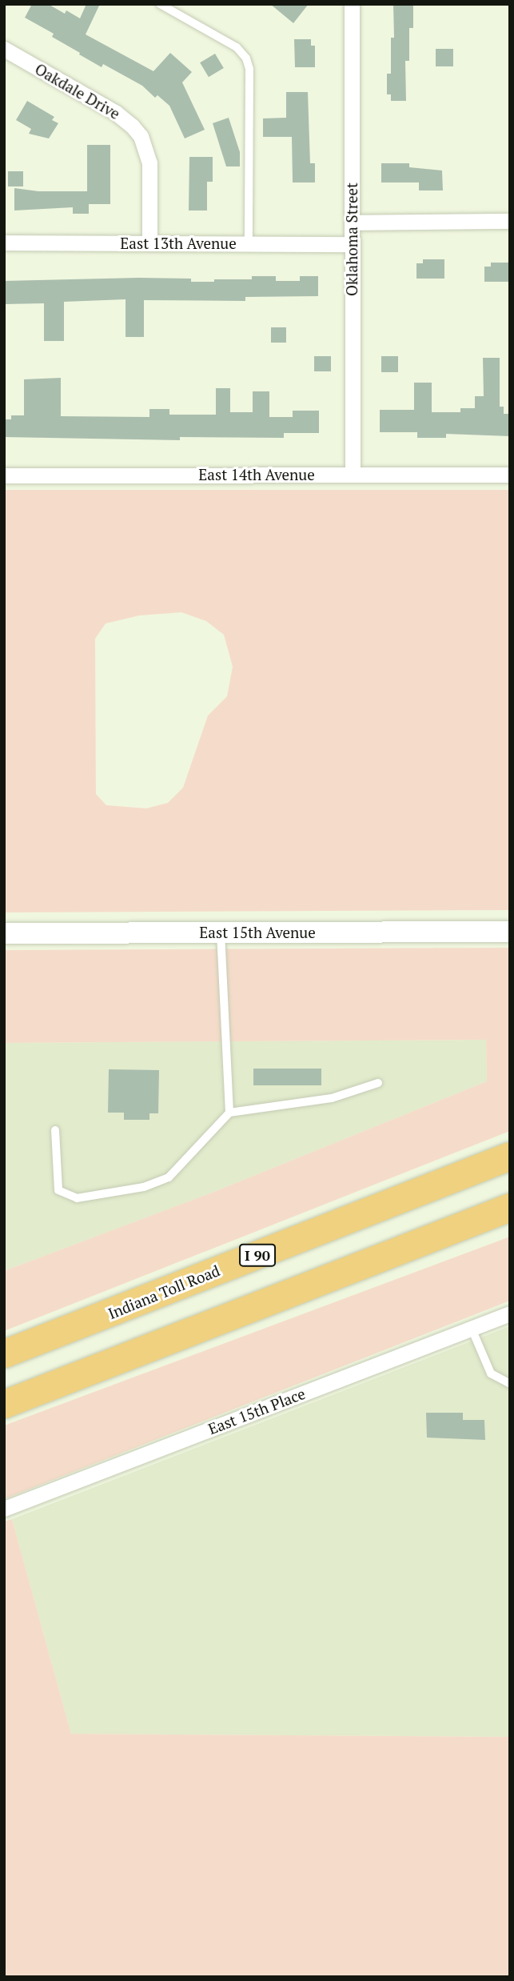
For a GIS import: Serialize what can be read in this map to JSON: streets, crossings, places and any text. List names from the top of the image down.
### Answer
{
  "streets": {
    "highway": ["I 90", "Indiana Toll Road"],
    "street": [
      "Oakdale Drive",
      "Oklahoma Street",
      "East 13th Avenue",
      "East 14th Avenue",
      "East 15th Avenue",
      "East 15th Place"
    ]
  },
  "crossings": [
    ["Oakdale Drive", "East 13th Avenue"],
    ["Oklahoma Street", "East 13th Avenue"],
    ["Oklahoma Street", "East 14th Avenue"]
  ]
}
